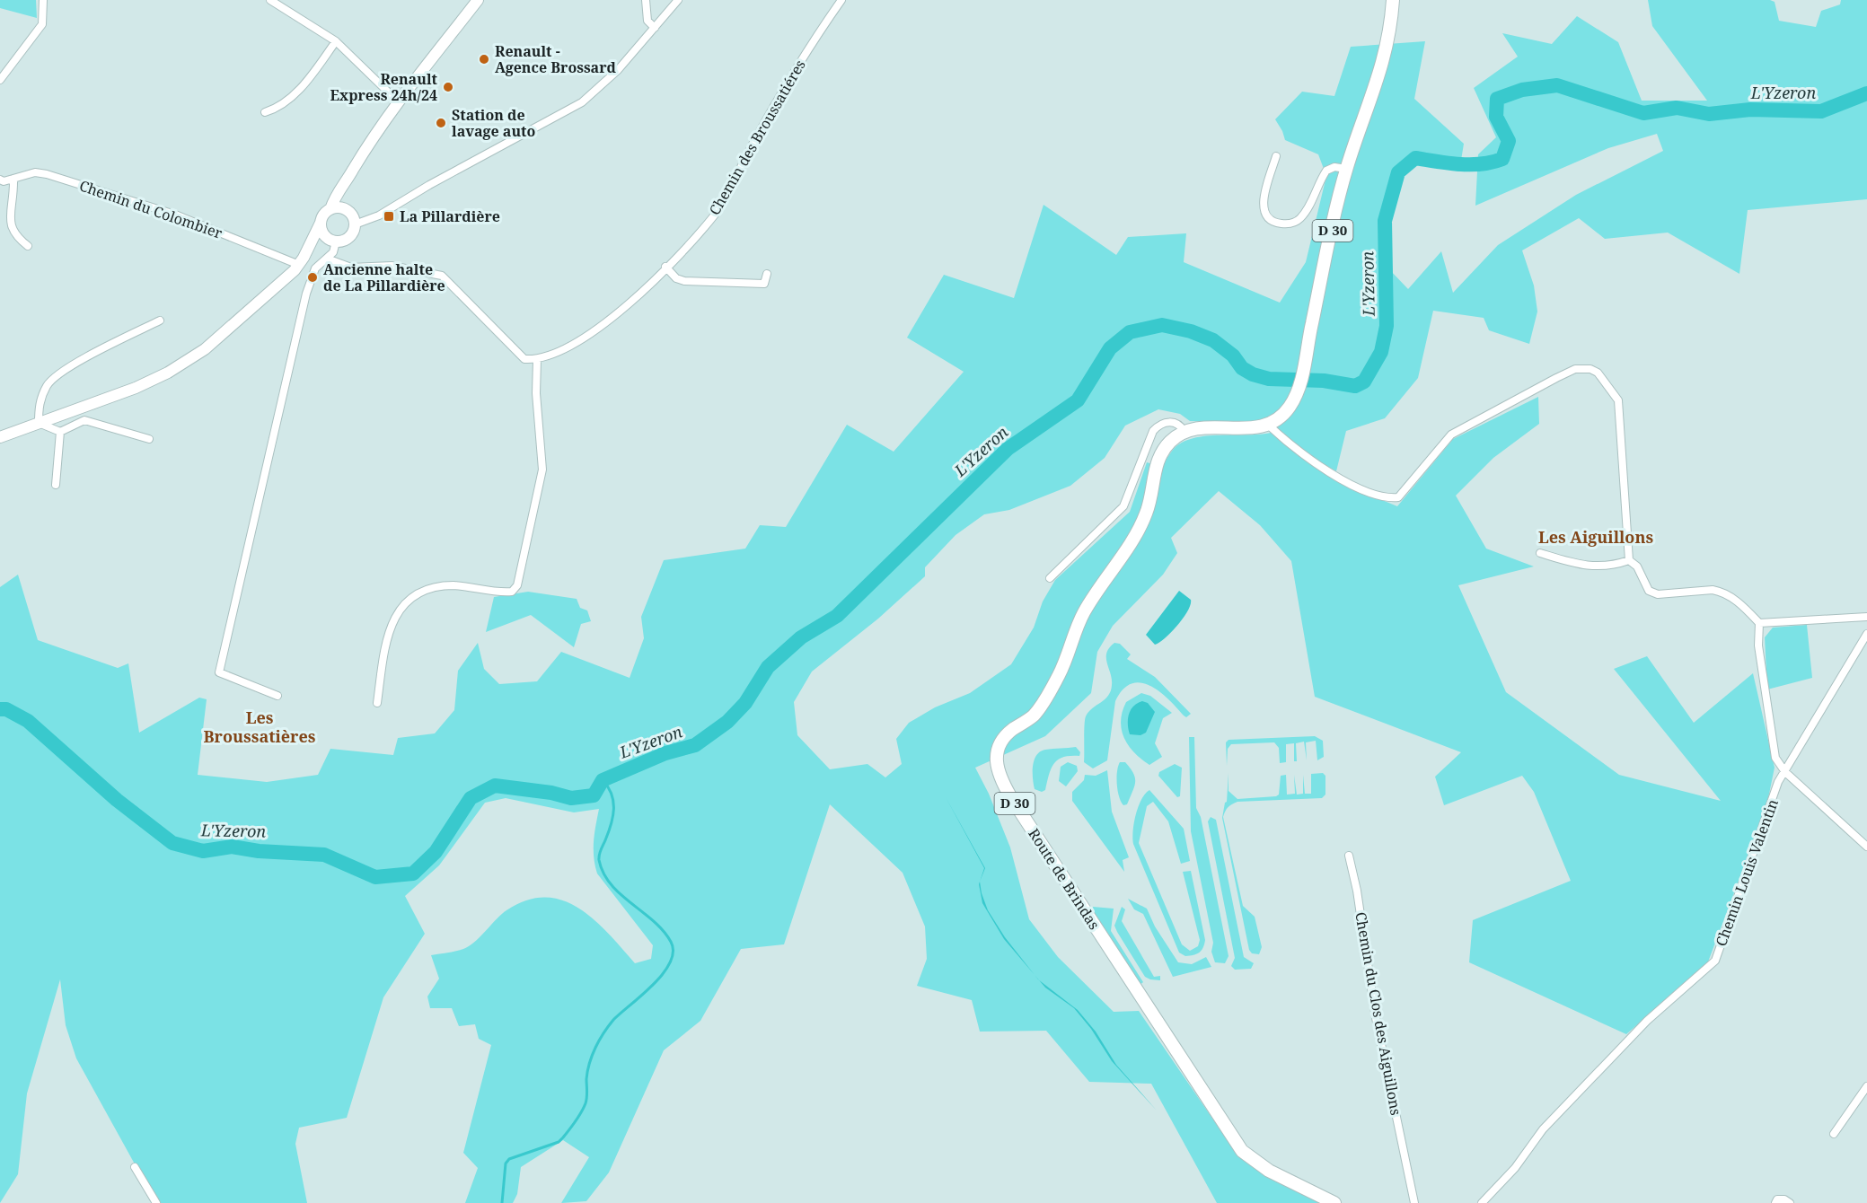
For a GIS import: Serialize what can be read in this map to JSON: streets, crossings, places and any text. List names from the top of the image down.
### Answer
{
  "streets": {
    "main road": ["D 30", "Route de Brindas"],
    "street": [
      "Chemin des Broussatiéres",
      "Chemin du Colombier",
      "Chemin Louis Valentin",
      "Chemin du Clos des Aiguillons"
    ]
  },
  "crossings": [
    ["D 30", "Route de Brindas"]
  ],
  "districts": ["Les Aiguillons", "Les Broussatières"],
  "water": ["L'Yzeron"],
  "places": {
    "other": [
      "Renault - Agence Brossard",
      "Renault Express 24h/24",
      "Station de lavage auto",
      "Ancienne halte de La Pillardière"
    ],
    "transit": ["La Pillardière"]
  }
}
